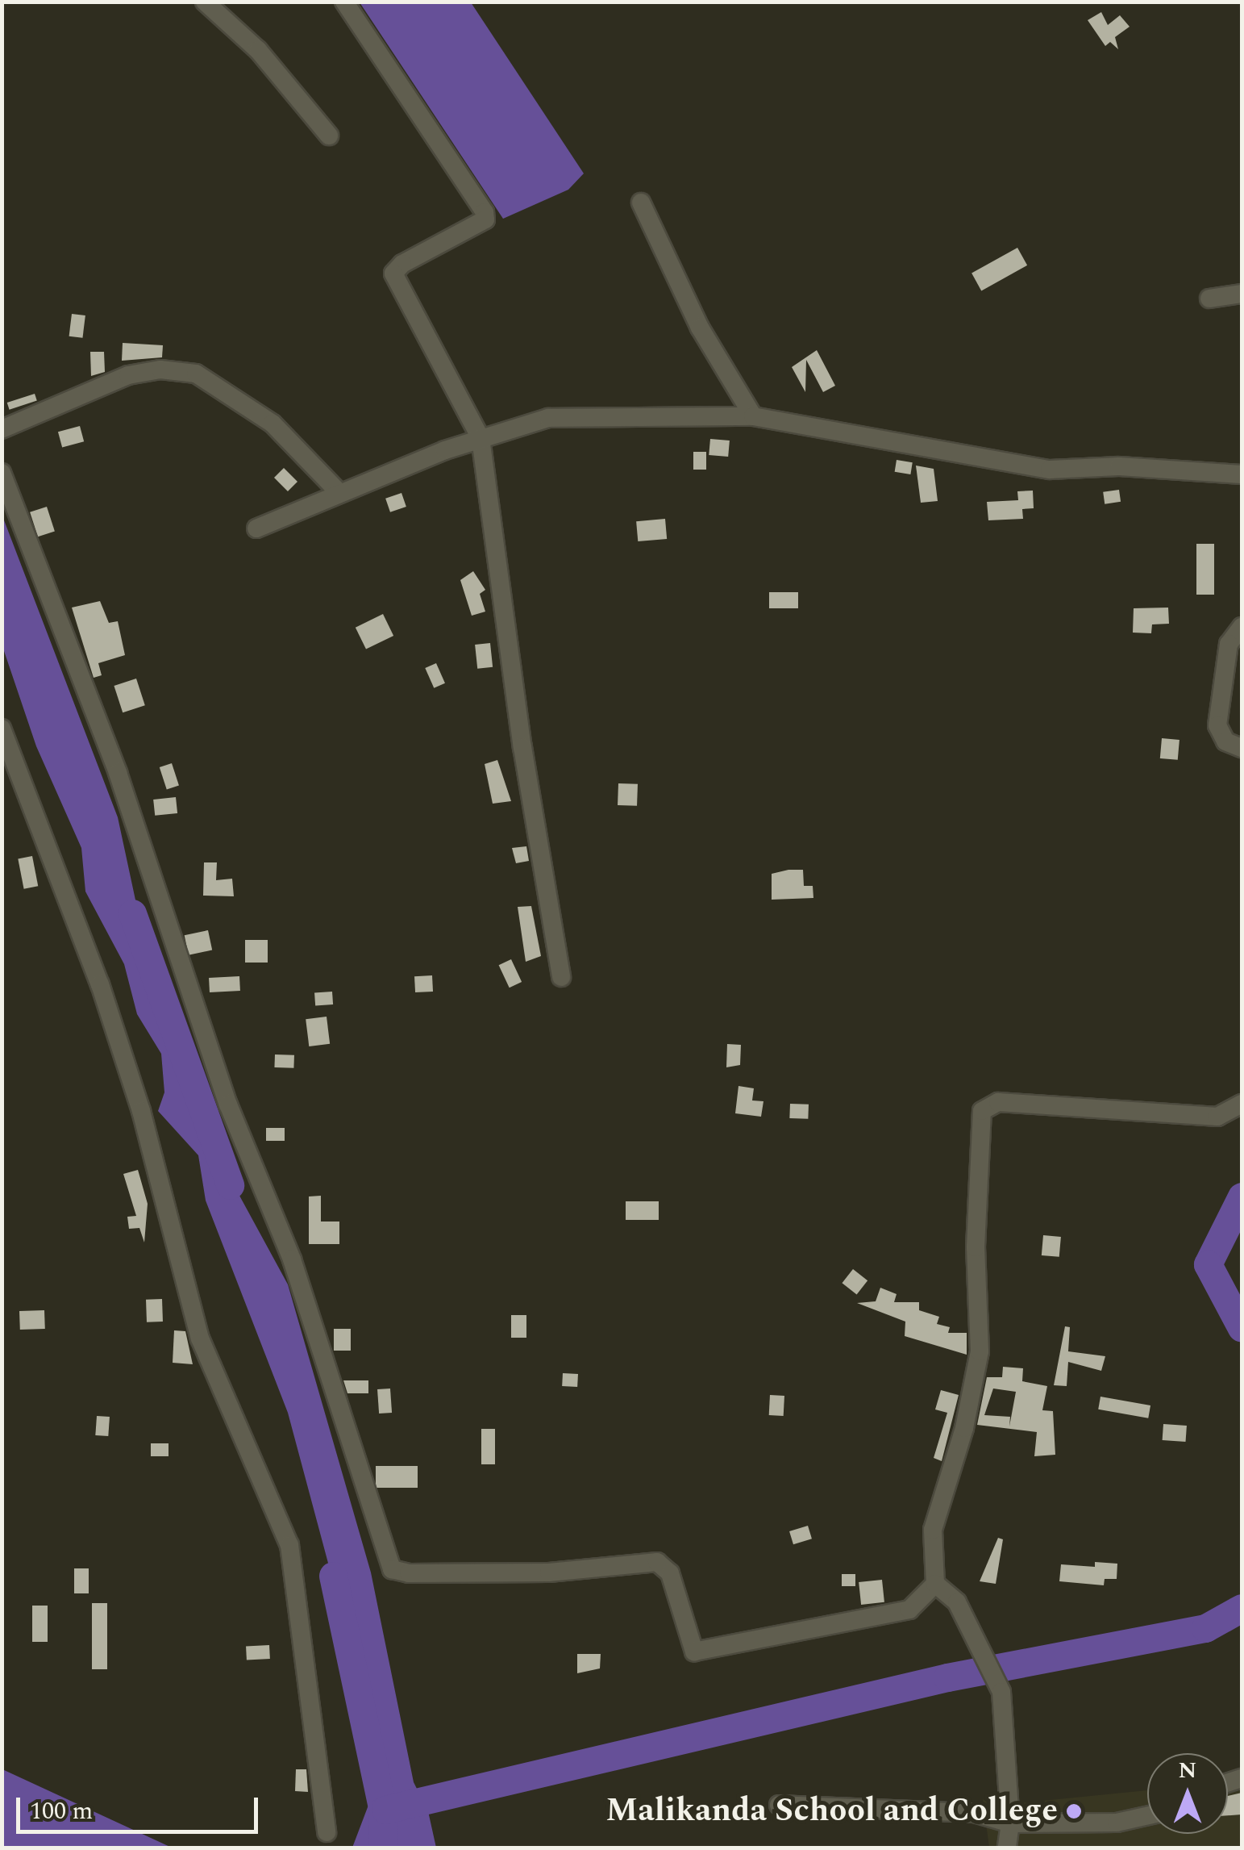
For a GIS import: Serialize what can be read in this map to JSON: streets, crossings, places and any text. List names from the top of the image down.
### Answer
{
  "places": ["Malikanda School and College"],
  "scale_bar": "100 m",
  "north": "top"
}
